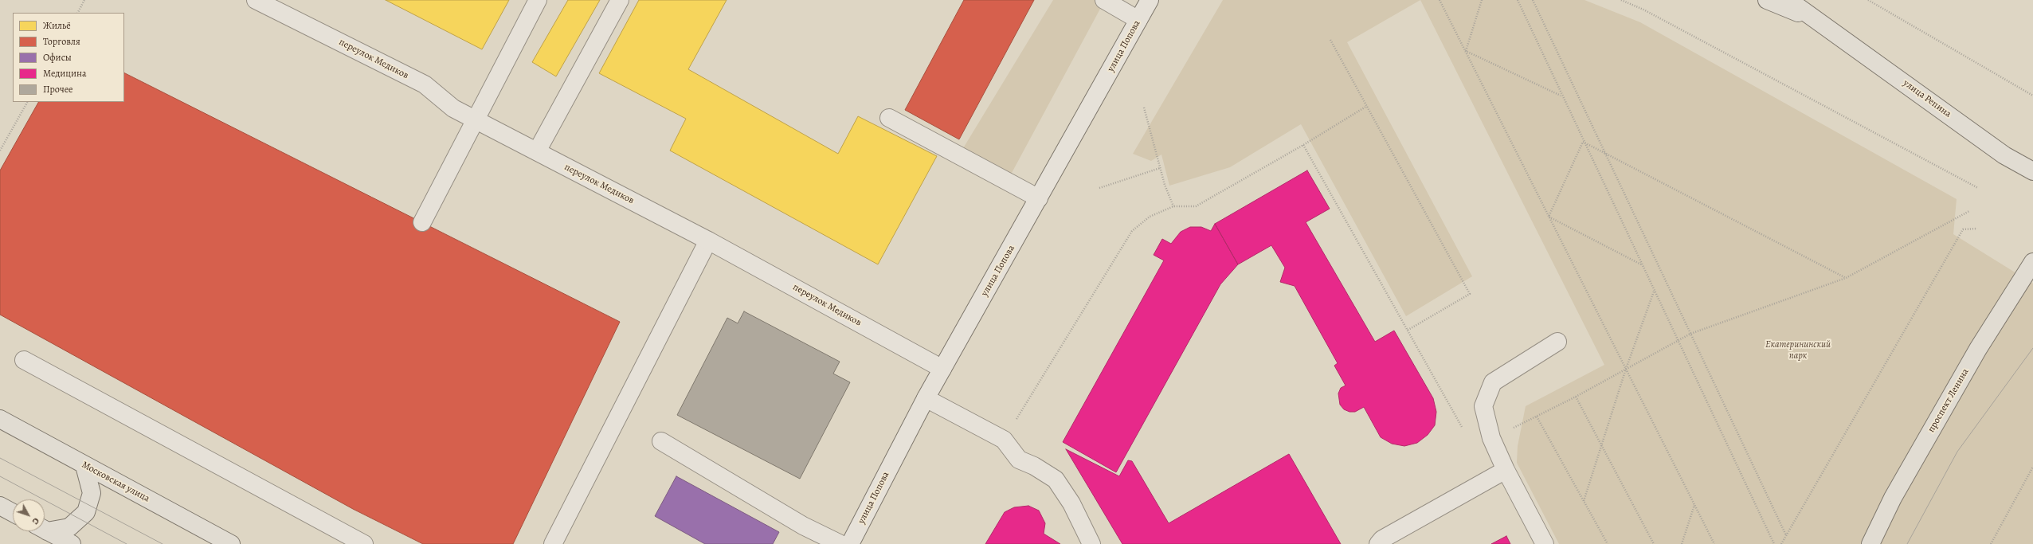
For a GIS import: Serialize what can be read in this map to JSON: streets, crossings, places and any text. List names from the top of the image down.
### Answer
{
  "streets": {
    "main road": ["улица Репина", "проспект Ленина", "Московская улица"],
    "street": ["улица Попова", "переулок Медиков"]
  },
  "crossings": [
    ["улица Попова", "переулок Медиков"]
  ],
  "parks": ["Екатерининский парк"],
  "legend": [
    "Жильё",
    "Торговля",
    "Офисы",
    "Медицина",
    "Прочее"
  ],
  "north": "bottom right"
}
